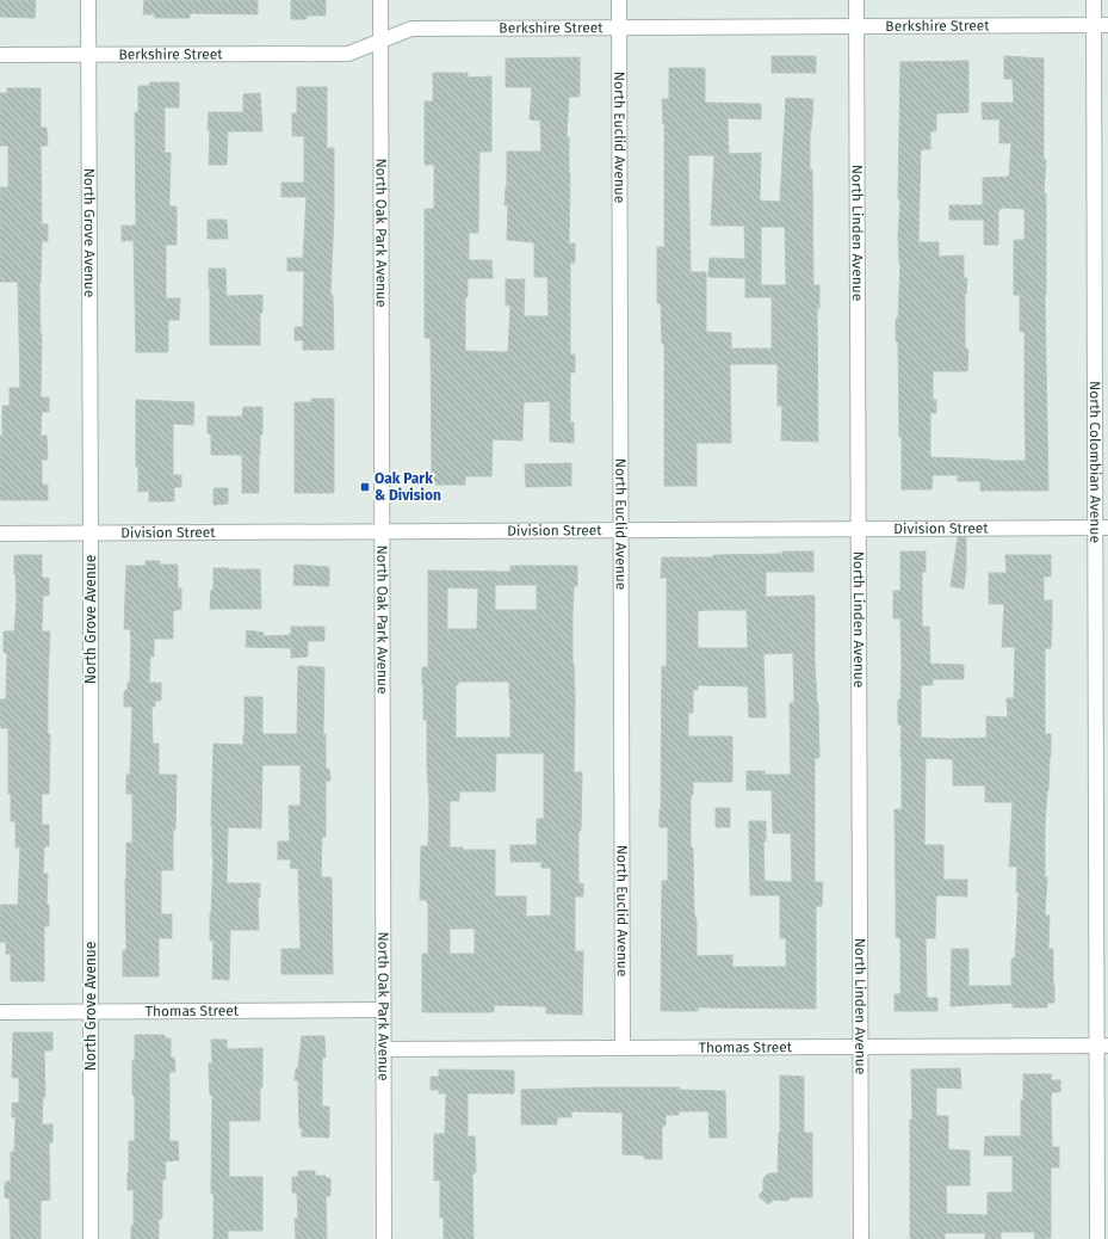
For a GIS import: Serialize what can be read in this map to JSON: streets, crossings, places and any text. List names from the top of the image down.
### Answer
{
  "streets": {
    "street": [
      "Berkshire Street",
      "North Euclid Avenue",
      "North Grove Avenue",
      "North Oak Park Avenue",
      "North Linden Avenue",
      "North Colombian Avenue",
      "Division Street",
      "Thomas Street"
    ]
  },
  "crossings": [
    ["Berkshire Street", "North Euclid Avenue"],
    ["Berkshire Street", "North Grove Avenue"],
    ["Berkshire Street", "North Oak Park Avenue"],
    ["Berkshire Street", "North Linden Avenue"],
    ["Berkshire Street", "North Colombian Avenue"],
    ["North Euclid Avenue", "Division Street"],
    ["North Euclid Avenue", "Thomas Street"],
    ["North Grove Avenue", "Division Street"],
    ["North Grove Avenue", "Thomas Street"],
    ["North Oak Park Avenue", "Division Street"],
    ["North Oak Park Avenue", "Thomas Street"],
    ["North Linden Avenue", "Division Street"],
    ["North Linden Avenue", "Thomas Street"],
    ["North Colombian Avenue", "Division Street"],
    ["North Colombian Avenue", "Thomas Street"]
  ],
  "places": {
    "transit": ["Oak Park & Division"]
  }
}
